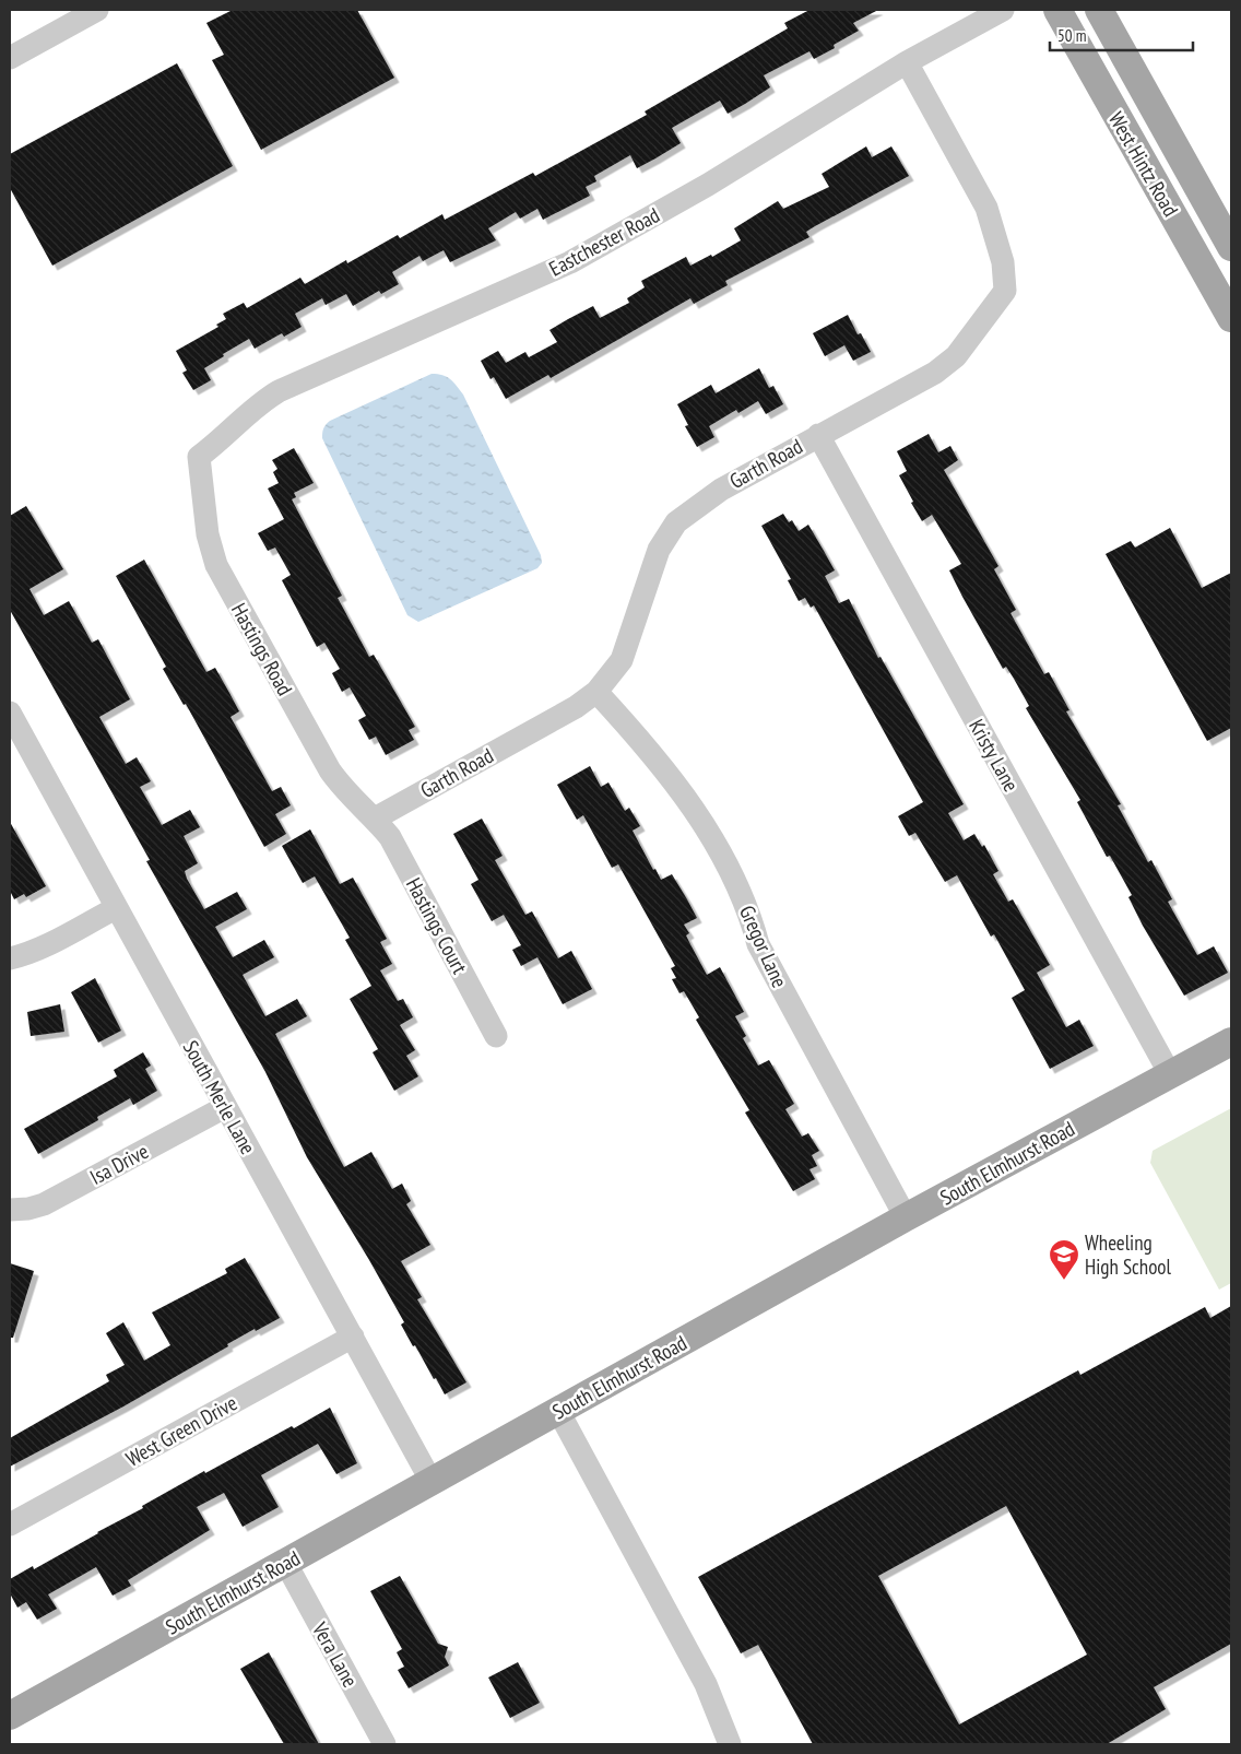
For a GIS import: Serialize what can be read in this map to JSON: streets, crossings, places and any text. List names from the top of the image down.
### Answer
{
  "streets": {
    "main road": ["West Hintz Road", "South Elmhurst Road"],
    "street": [
      "Eastchester Road",
      "Garth Road",
      "Hastings Road",
      "Kristy Lane",
      "Hastings Court",
      "Gregor Lane",
      "South Merle Lane",
      "Isa Drive",
      "West Green Drive",
      "Vera Lane"
    ]
  },
  "crossings": [
    ["Eastchester Road", "Garth Road"],
    ["Eastchester Road", "Hastings Road"],
    ["Garth Road", "Hastings Road"],
    ["Garth Road", "Kristy Lane"],
    ["Garth Road", "Hastings Court"],
    ["Garth Road", "Gregor Lane"],
    ["Hastings Road", "Hastings Court"],
    ["Kristy Lane", "South Elmhurst Road"],
    ["Gregor Lane", "South Elmhurst Road"],
    ["South Merle Lane", "South Elmhurst Road"],
    ["South Merle Lane", "Isa Drive"],
    ["South Merle Lane", "West Green Drive"],
    ["South Elmhurst Road", "Vera Lane"]
  ],
  "places": {
    "school or university": ["Wheeling High School"]
  },
  "scale_bar": "50 m"
}
